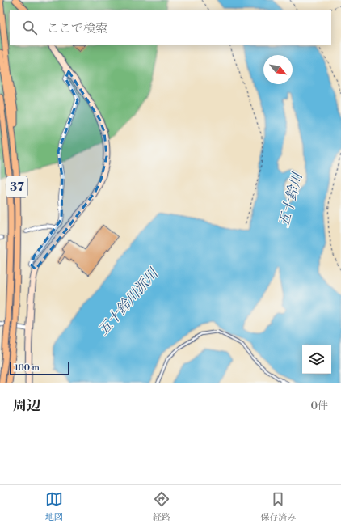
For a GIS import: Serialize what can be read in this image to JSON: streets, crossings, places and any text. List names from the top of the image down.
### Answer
{
  "streets": {
    "main road": ["37"]
  },
  "water": ["五十鈴川", "五十鈴川派川"],
  "scale_bar": "100 m",
  "north": "bottom right",
  "page": {
    "search": "ここで検索",
    "scale": "100 m",
    "heading": ["周辺", "0件"],
    "nav": ["地図", "経路", "保存済み"]
  }
}
